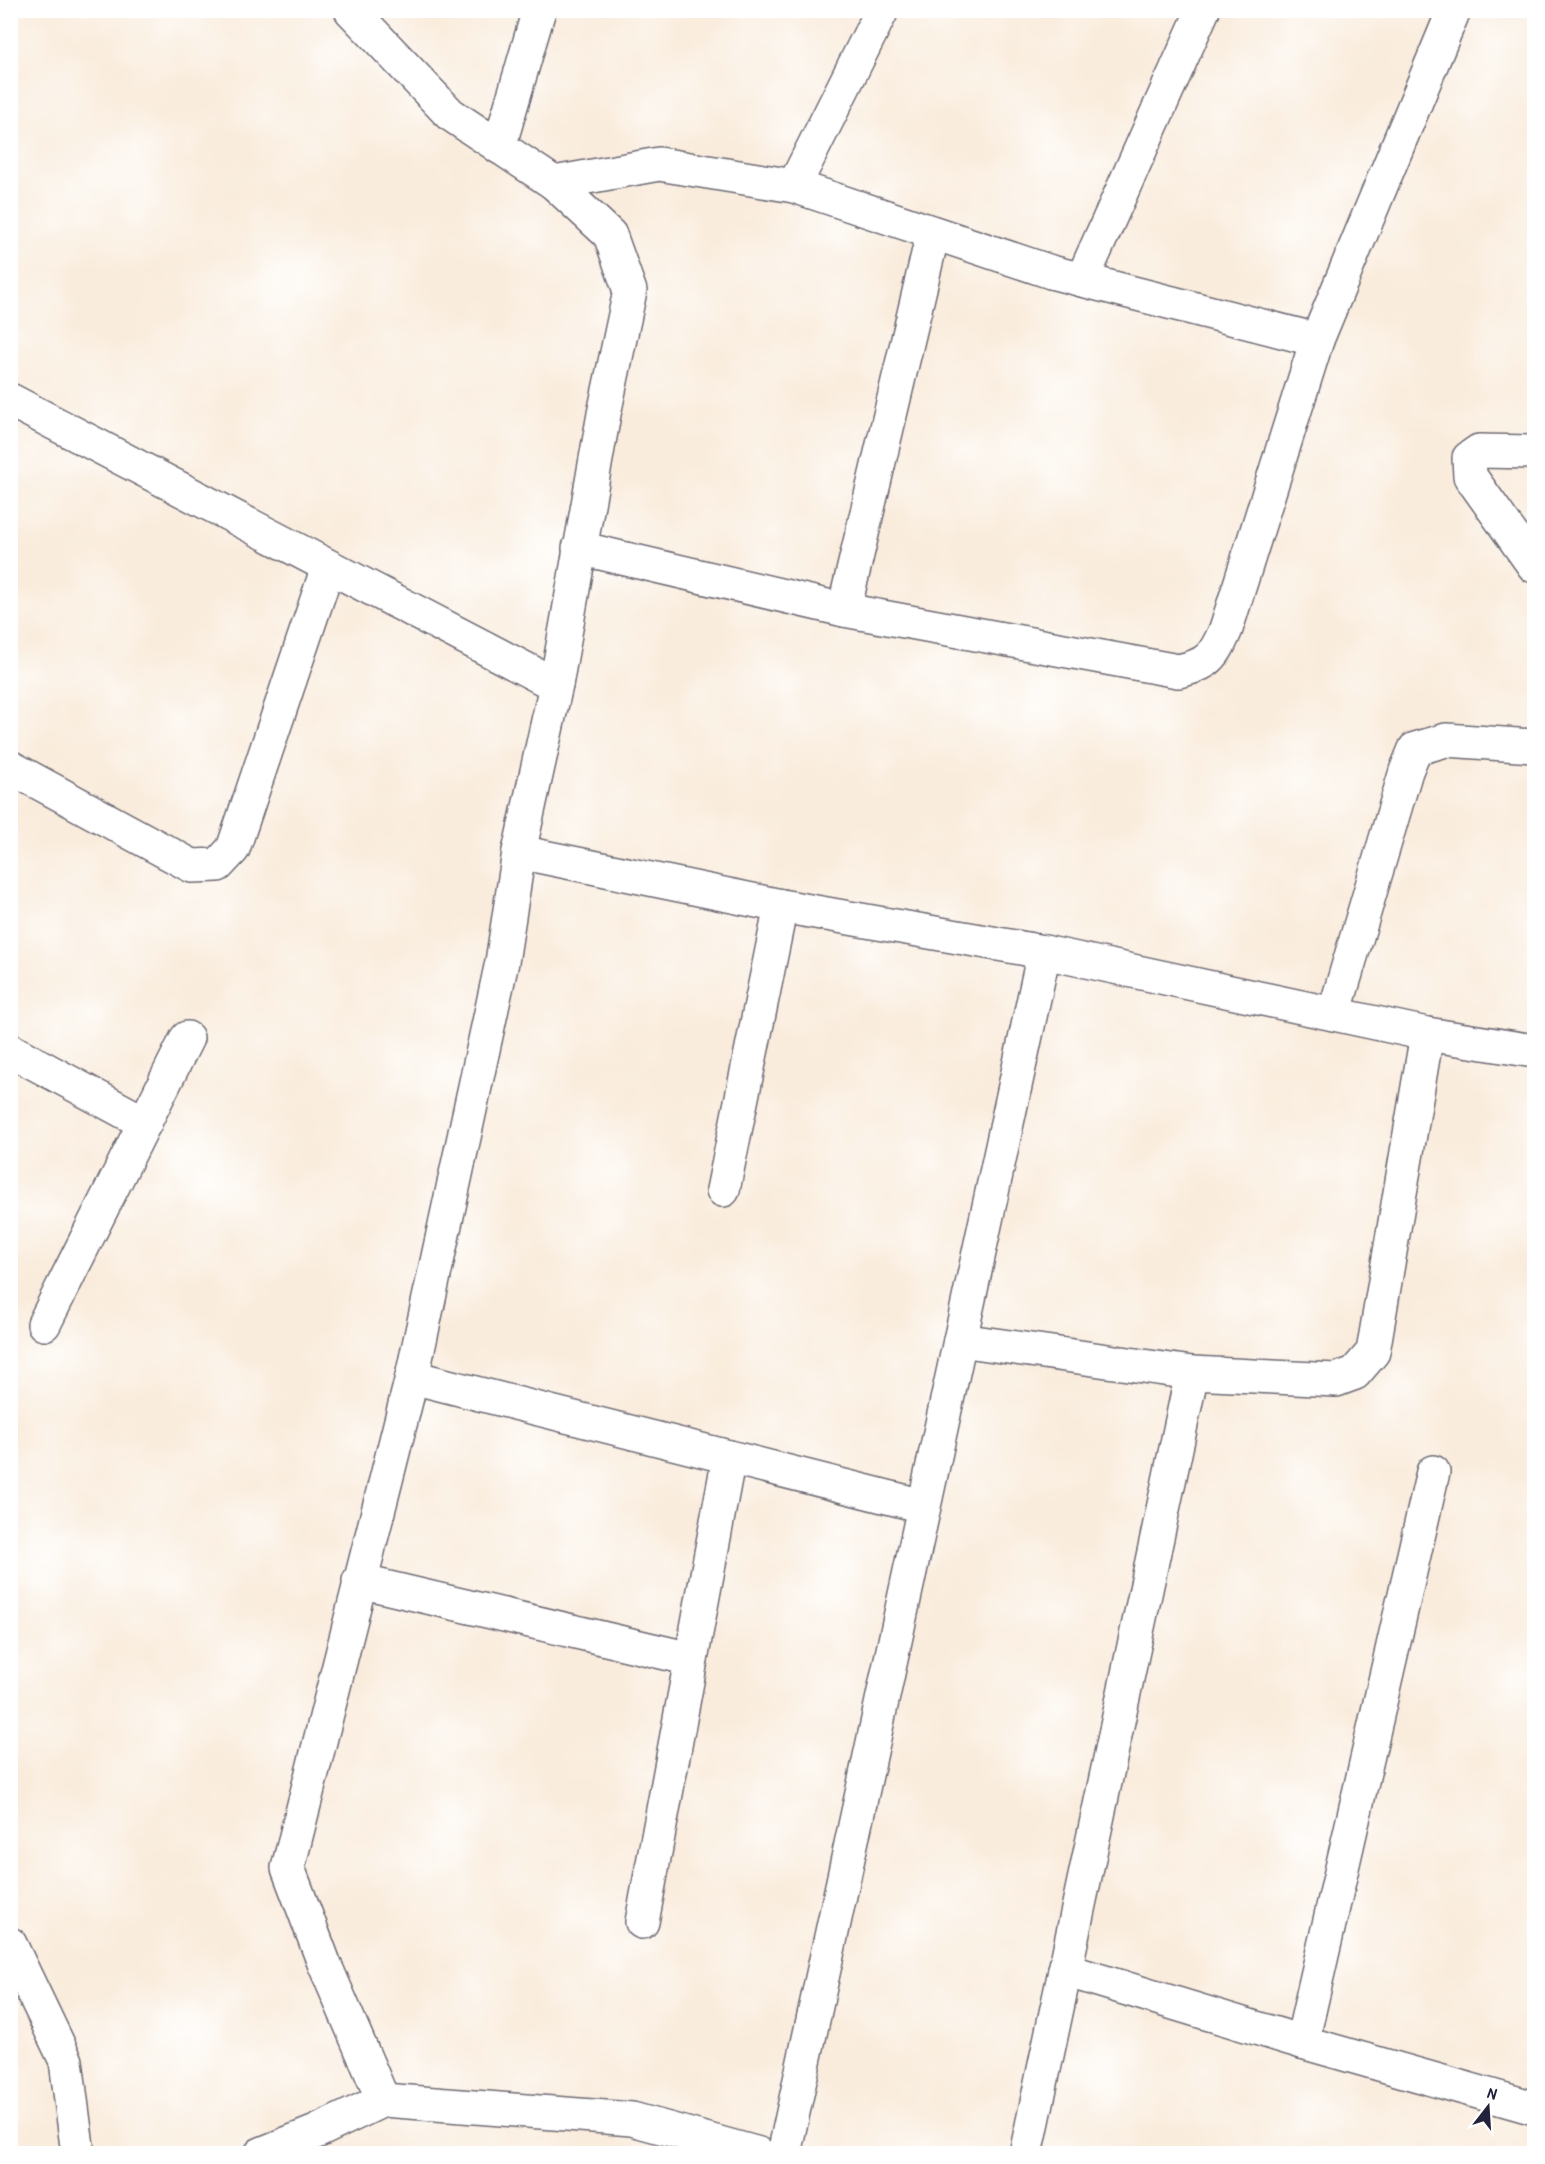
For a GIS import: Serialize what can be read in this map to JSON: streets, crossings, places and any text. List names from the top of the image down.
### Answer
{
  "north": "top"
}
